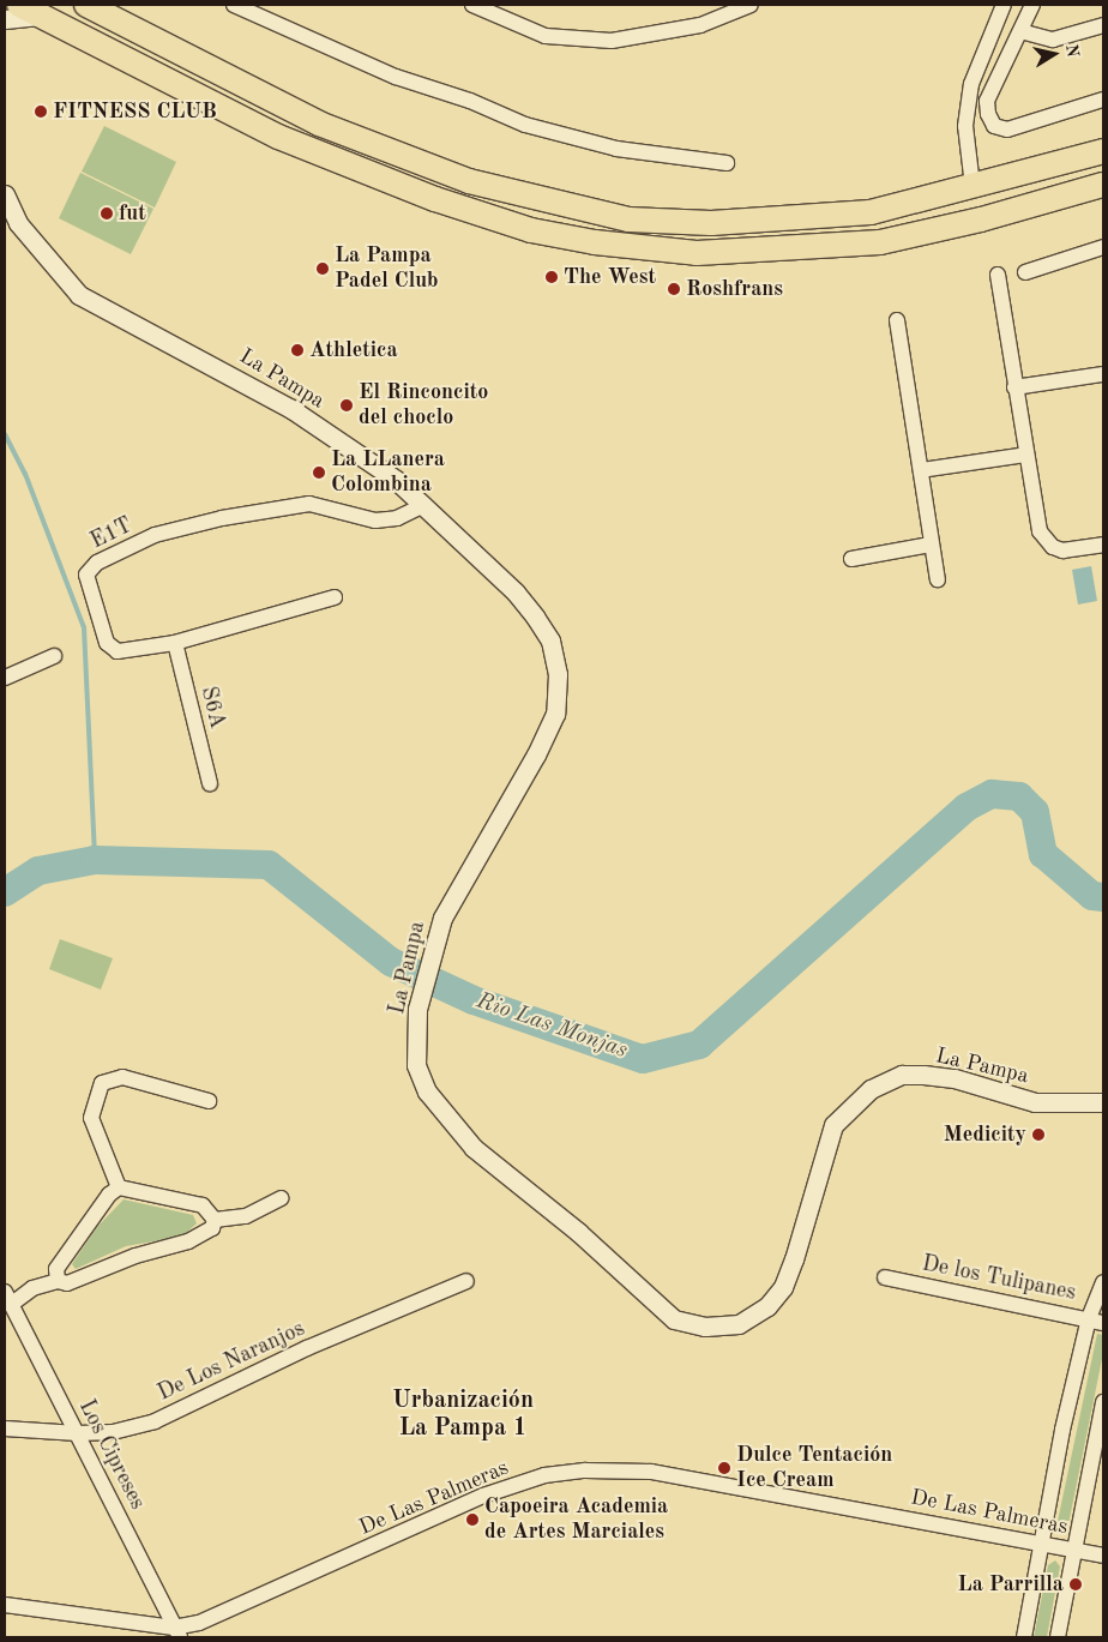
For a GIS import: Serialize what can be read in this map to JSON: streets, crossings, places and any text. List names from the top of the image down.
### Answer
{
  "streets": {
    "street": [
      "La Pampa",
      "E1T",
      "S6A",
      "De los Tulipanes",
      "De Los Naranjos",
      "Los Cipreses",
      "De Las Palmeras"
    ]
  },
  "crossings": [
    ["La Pampa", "E1T"],
    ["E1T", "S6A"],
    ["De Los Naranjos", "Los Cipreses"],
    ["Los Cipreses", "De Las Palmeras"]
  ],
  "districts": ["Urbanización La Pampa 1"],
  "water": ["Rio Las Monjas"],
  "places": [
    "FITNESS CLUB",
    "fut",
    "La Pampa Padel Club",
    "The West",
    "Roshfrans",
    "Athletica",
    "El Rinconcito del choclo",
    "La LLanera Colombina",
    "Medicity",
    "Dulce Tentación Ice Cream",
    "Capoeira Academia de Artes Marciales",
    "La Parrilla"
  ],
  "north": "right"
}
